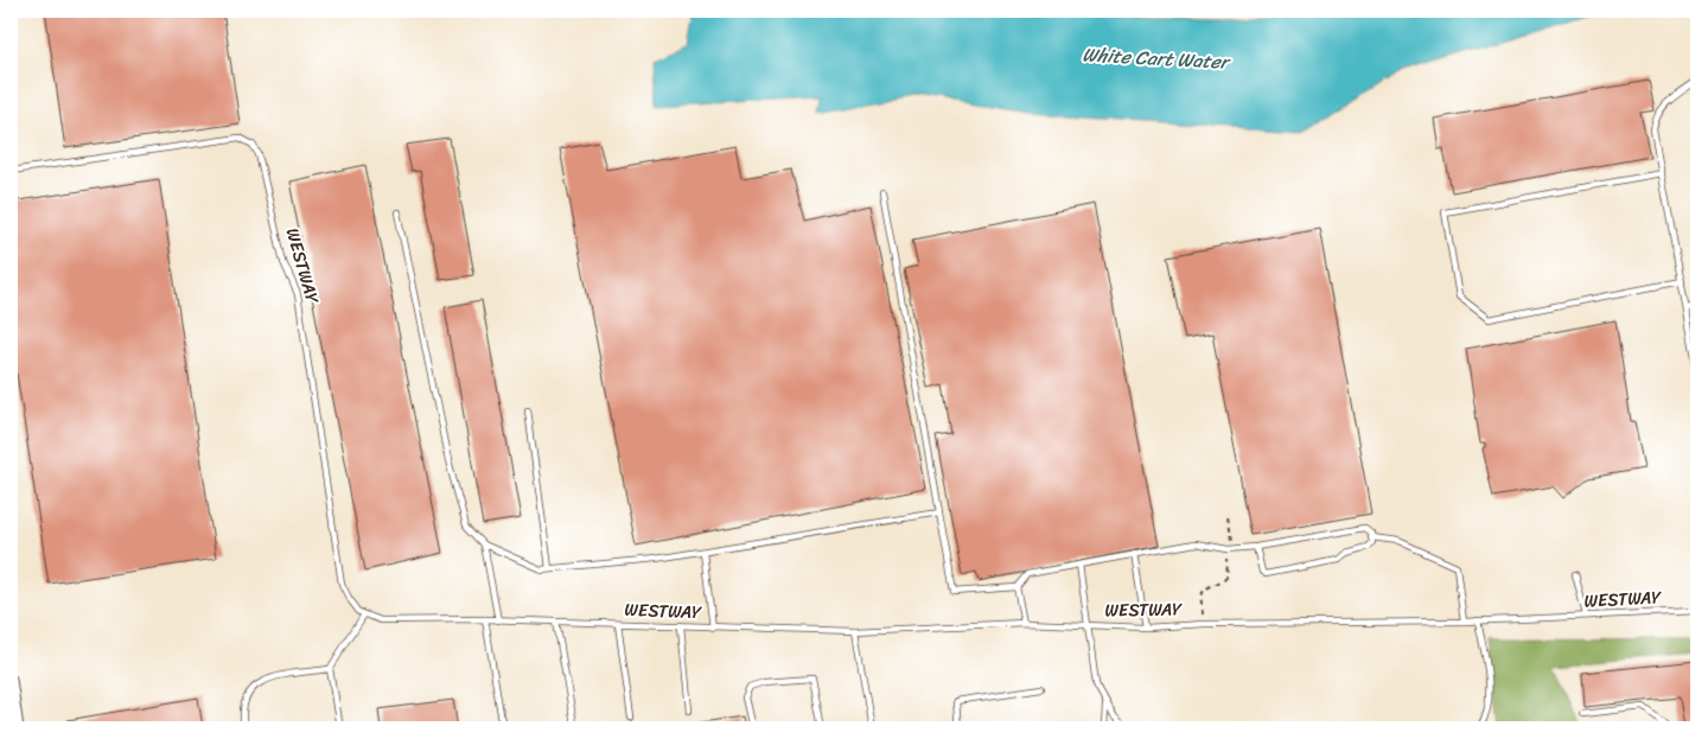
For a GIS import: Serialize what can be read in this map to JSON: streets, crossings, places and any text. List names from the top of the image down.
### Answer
{
  "streets": {
    "lane": ["WESTWAY"]
  },
  "water": ["White Cart Water"]
}
